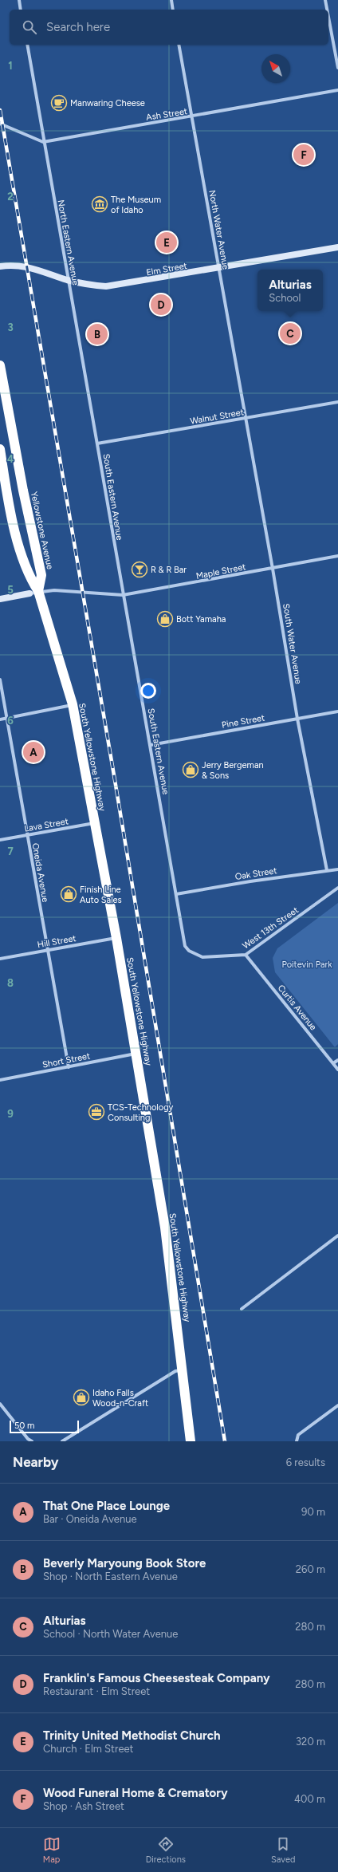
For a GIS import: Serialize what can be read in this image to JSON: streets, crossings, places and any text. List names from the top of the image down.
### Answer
{
  "streets": {
    "highway": ["Yellowstone Avenue", "South Yellowstone Highway"],
    "street": [
      "Ash Street",
      "North Water Avenue",
      "North Eastern Avenue",
      "Elm Street",
      "Walnut Street",
      "South Eastern Avenue",
      "Maple Street",
      "South Water Avenue",
      "Pine Street",
      "Lava Street",
      "Oneida Avenue",
      "Oak Street",
      "West 13th Street",
      "Hill Street",
      "Curtis Avenue",
      "Short Street"
    ]
  },
  "crossings": [
    ["Ash Street", "North Water Avenue"],
    ["Ash Street", "North Eastern Avenue"],
    ["North Water Avenue", "Elm Street"],
    ["North Water Avenue", "Walnut Street"],
    ["North Water Avenue", "South Water Avenue"],
    ["North Eastern Avenue", "Elm Street"],
    ["North Eastern Avenue", "Walnut Street"],
    ["North Eastern Avenue", "South Eastern Avenue"],
    ["Walnut Street", "South Eastern Avenue"],
    ["Walnut Street", "South Water Avenue"],
    ["South Eastern Avenue", "Maple Street"],
    ["South Eastern Avenue", "Pine Street"],
    ["South Eastern Avenue", "Oak Street"],
    ["South Eastern Avenue", "West 13th Street"],
    ["Yellowstone Avenue", "Maple Street"],
    ["Yellowstone Avenue", "South Yellowstone Highway"],
    ["Maple Street", "South Water Avenue"],
    ["Maple Street", "South Yellowstone Highway"],
    ["South Water Avenue", "Pine Street"],
    ["South Water Avenue", "Oak Street"],
    ["South Yellowstone Highway", "Lava Street"],
    ["South Yellowstone Highway", "Hill Street"],
    ["South Yellowstone Highway", "Short Street"],
    ["Lava Street", "Oneida Avenue"],
    ["Oneida Avenue", "Hill Street"],
    ["Oneida Avenue", "Short Street"],
    ["West 13th Street", "Curtis Avenue"]
  ],
  "parks": ["Poitevin Park"],
  "places": {
    "cafe": ["Manwaring Cheese"],
    "museum": ["The Museum of Idaho"],
    "bar": ["R & R Bar"],
    "shop": [
      "Bott Yamaha",
      "Jerry Bergeman & Sons",
      "Finish Line Auto Sales",
      "Idaho Falls Wood-n-Craft"
    ],
    "office": ["TCS-Technology Consulting"]
  },
  "scale_bar": "50 m",
  "north": "top left",
  "page": {
    "search": "Search here",
    "pins": [
      "F",
      "E",
      "D",
      "C",
      "B",
      "A"
    ],
    "popup": ["Alturias", "School"],
    "scale": "50 m",
    "heading": ["Nearby", "6 results"],
    "list": [
      {
        "mark": "A",
        "name": "That One Place Lounge",
        "note": "Bar · Oneida Avenue",
        "value": "90 m"
      },
      {
        "mark": "B",
        "name": "Beverly Maryoung Book Store",
        "note": "Shop · North Eastern Avenue",
        "value": "260 m"
      },
      {
        "mark": "C",
        "name": "Alturias",
        "note": "School · North Water Avenue",
        "value": "280 m"
      },
      {
        "mark": "D",
        "name": "Franklin's Famous Cheesesteak Company",
        "note": "Restaurant · Elm Street",
        "value": "280 m"
      },
      {
        "mark": "E",
        "name": "Trinity United Methodist Church",
        "note": "Church · Elm Street",
        "value": "320 m"
      },
      {
        "mark": "F",
        "name": "Wood Funeral Home & Crematory",
        "note": "Shop · Ash Street",
        "value": "400 m"
      }
    ],
    "nav": ["Map", "Directions", "Saved"]
  },
  "grid": {
    "rows": [
      "1",
      "2",
      "3",
      "4",
      "5",
      "6",
      "7",
      "8",
      "9"
    ]
  }
}
